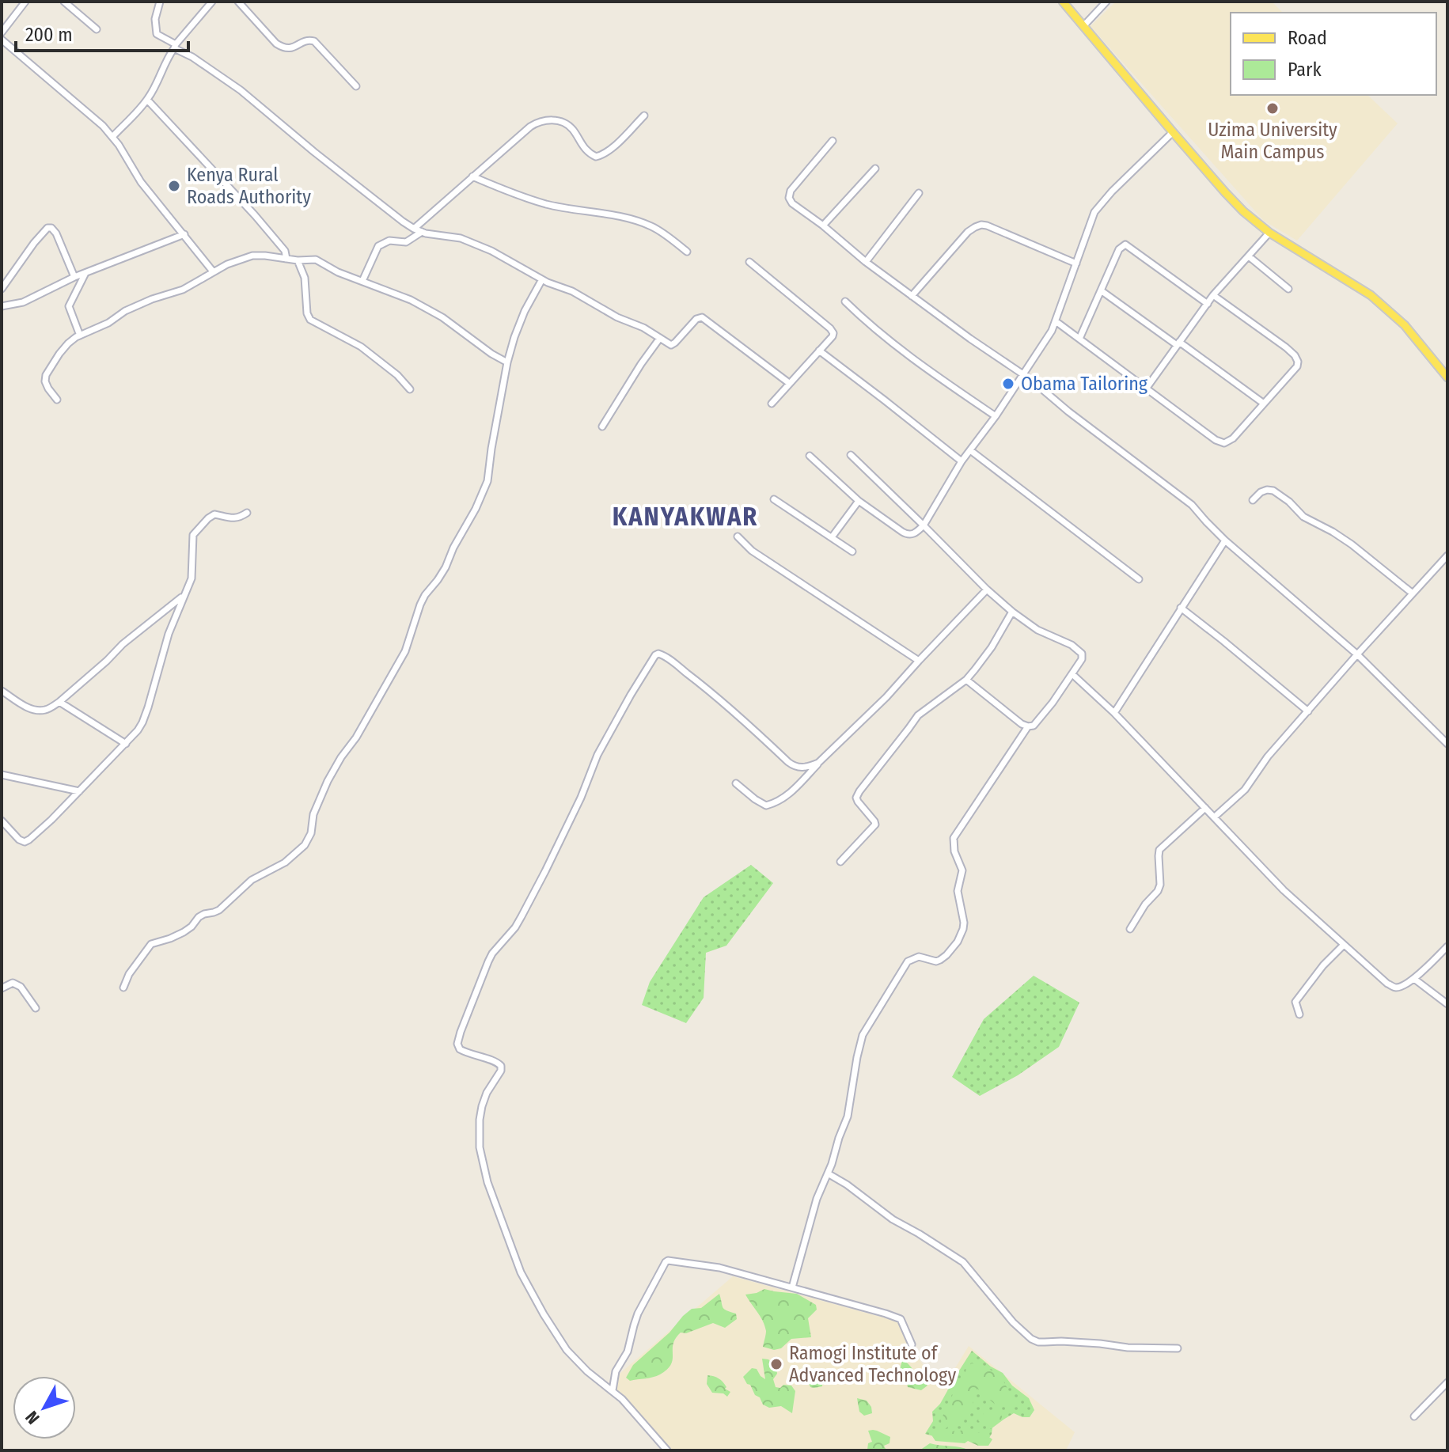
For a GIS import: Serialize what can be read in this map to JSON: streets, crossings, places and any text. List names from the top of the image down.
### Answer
{
  "districts": ["KANYAKWAR"],
  "places": [
    "Uzima University Main Campus",
    "Kenya Rural Roads Authority",
    "Obama Tailoring",
    "Ramogi Institute of Advanced Technology"
  ],
  "legend": ["Road", "Park"],
  "scale_bar": "200 m",
  "north": "bottom left"
}
